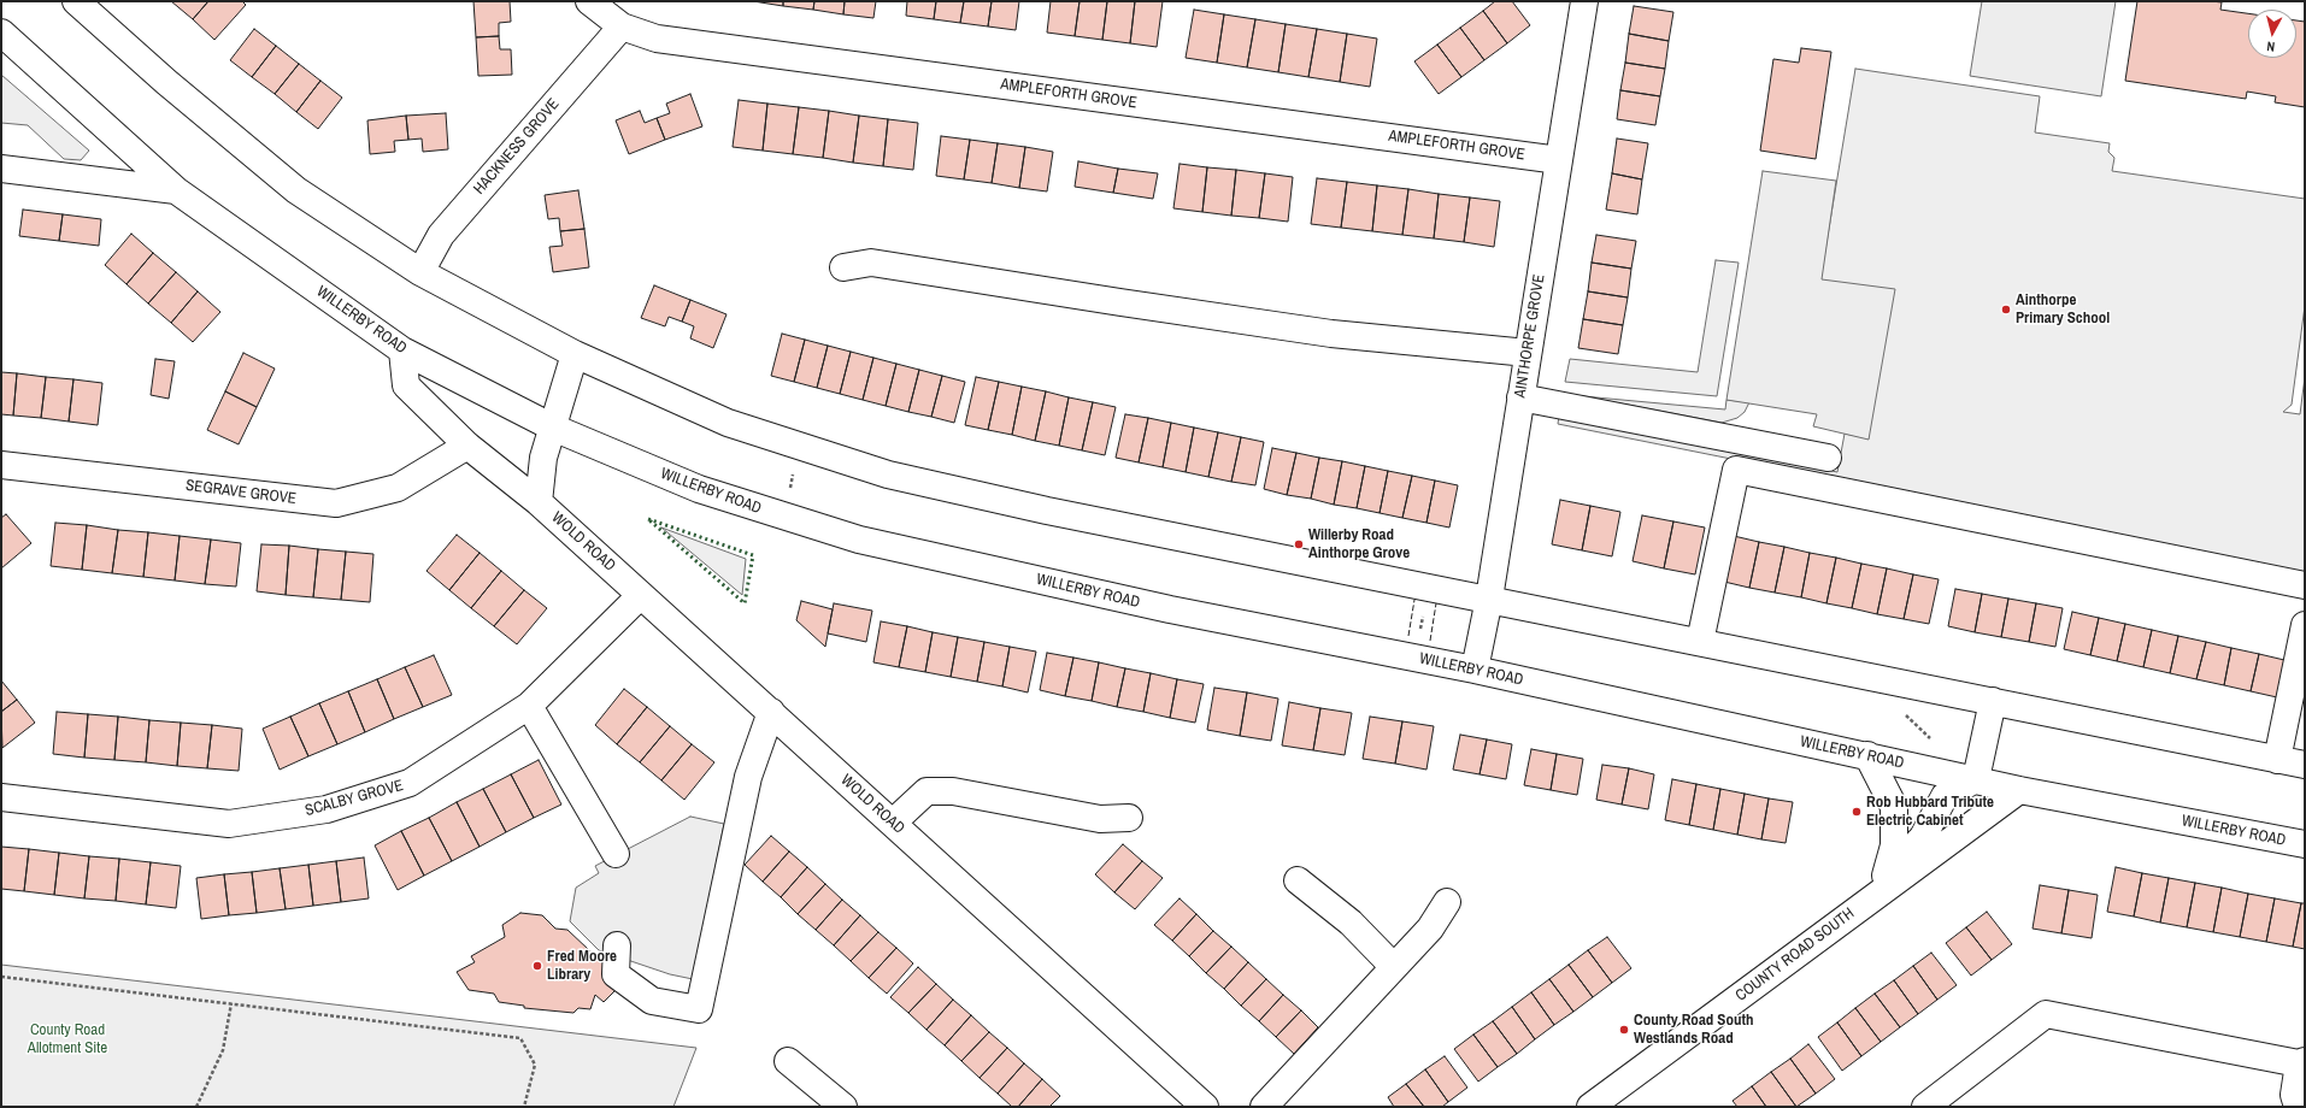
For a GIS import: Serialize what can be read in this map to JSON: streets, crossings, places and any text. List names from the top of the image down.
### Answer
{
  "streets": {
    "street": [
      "AMPLEFORTH GROVE",
      "HACKNESS GROVE",
      "WILLERBY ROAD",
      "AINTHORPE GROVE",
      "SEGRAVE GROVE",
      "WOLD ROAD",
      "SCALBY GROVE",
      "COUNTY ROAD SOUTH"
    ]
  },
  "crossings": [
    ["AMPLEFORTH GROVE", "HACKNESS GROVE"],
    ["AMPLEFORTH GROVE", "AINTHORPE GROVE"],
    ["WILLERBY ROAD", "AINTHORPE GROVE"],
    ["WILLERBY ROAD", "WOLD ROAD"],
    ["WILLERBY ROAD", "COUNTY ROAD SOUTH"],
    ["SEGRAVE GROVE", "WOLD ROAD"],
    ["WOLD ROAD", "SCALBY GROVE"]
  ],
  "parks": ["County Road Allotment Site"],
  "places": [
    "Ainthorpe Primary School",
    "Willerby Road Ainthorpe Grove",
    "Rob Hubbard Tribute Electric Cabinet",
    "Fred Moore Library",
    "County Road South Westlands Road"
  ],
  "north": "bottom"
}
